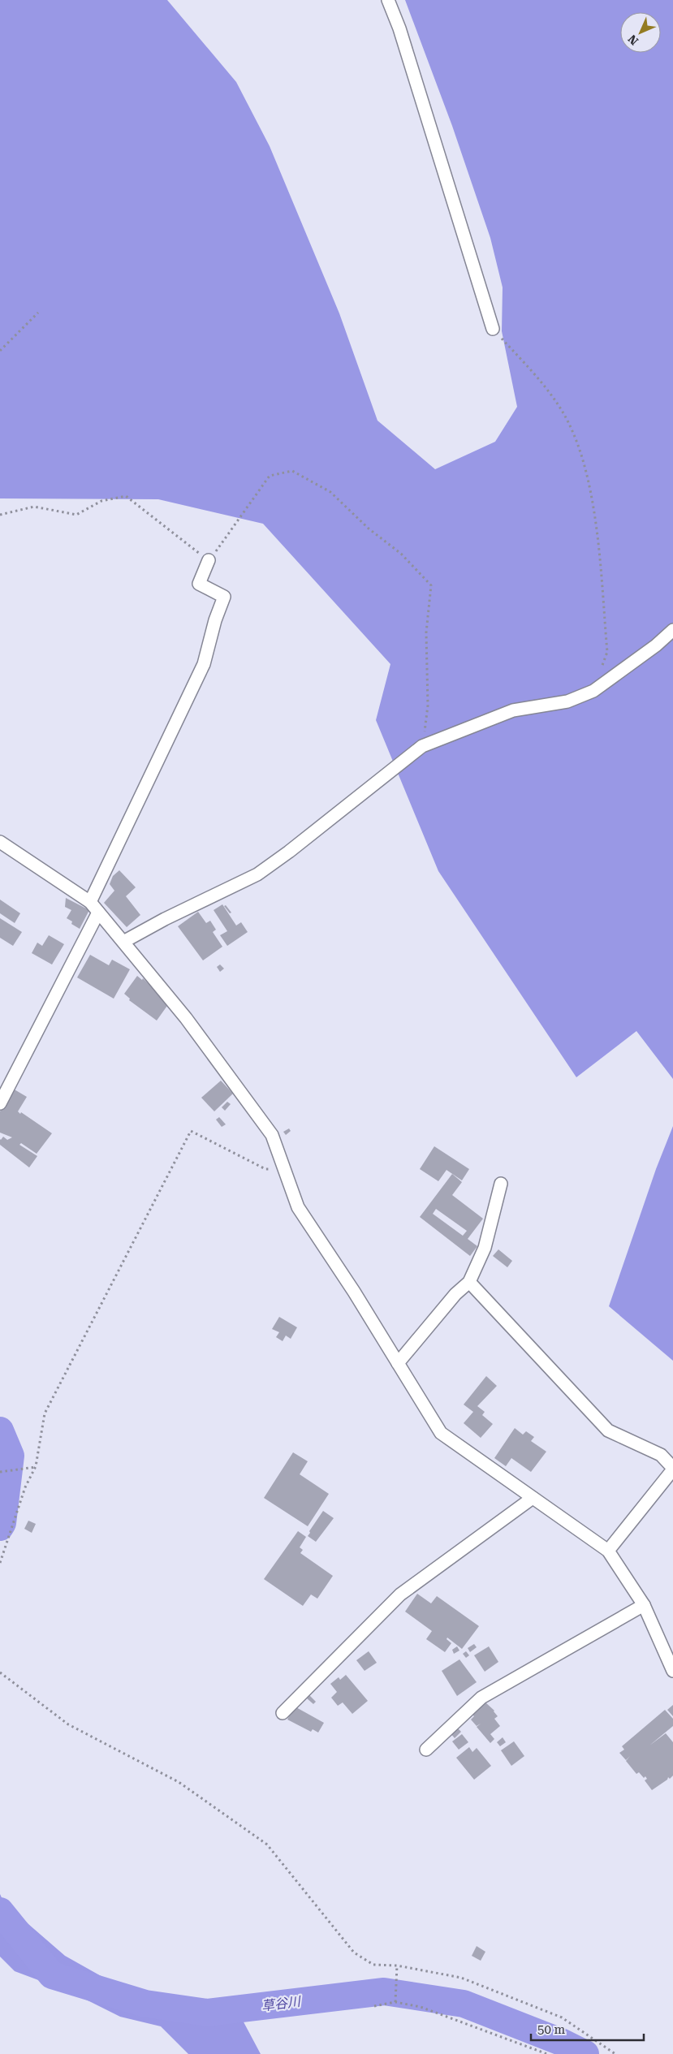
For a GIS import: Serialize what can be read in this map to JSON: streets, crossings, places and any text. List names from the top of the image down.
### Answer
{
  "water": ["草谷川"],
  "scale_bar": "50 m",
  "north": "bottom left"
}
